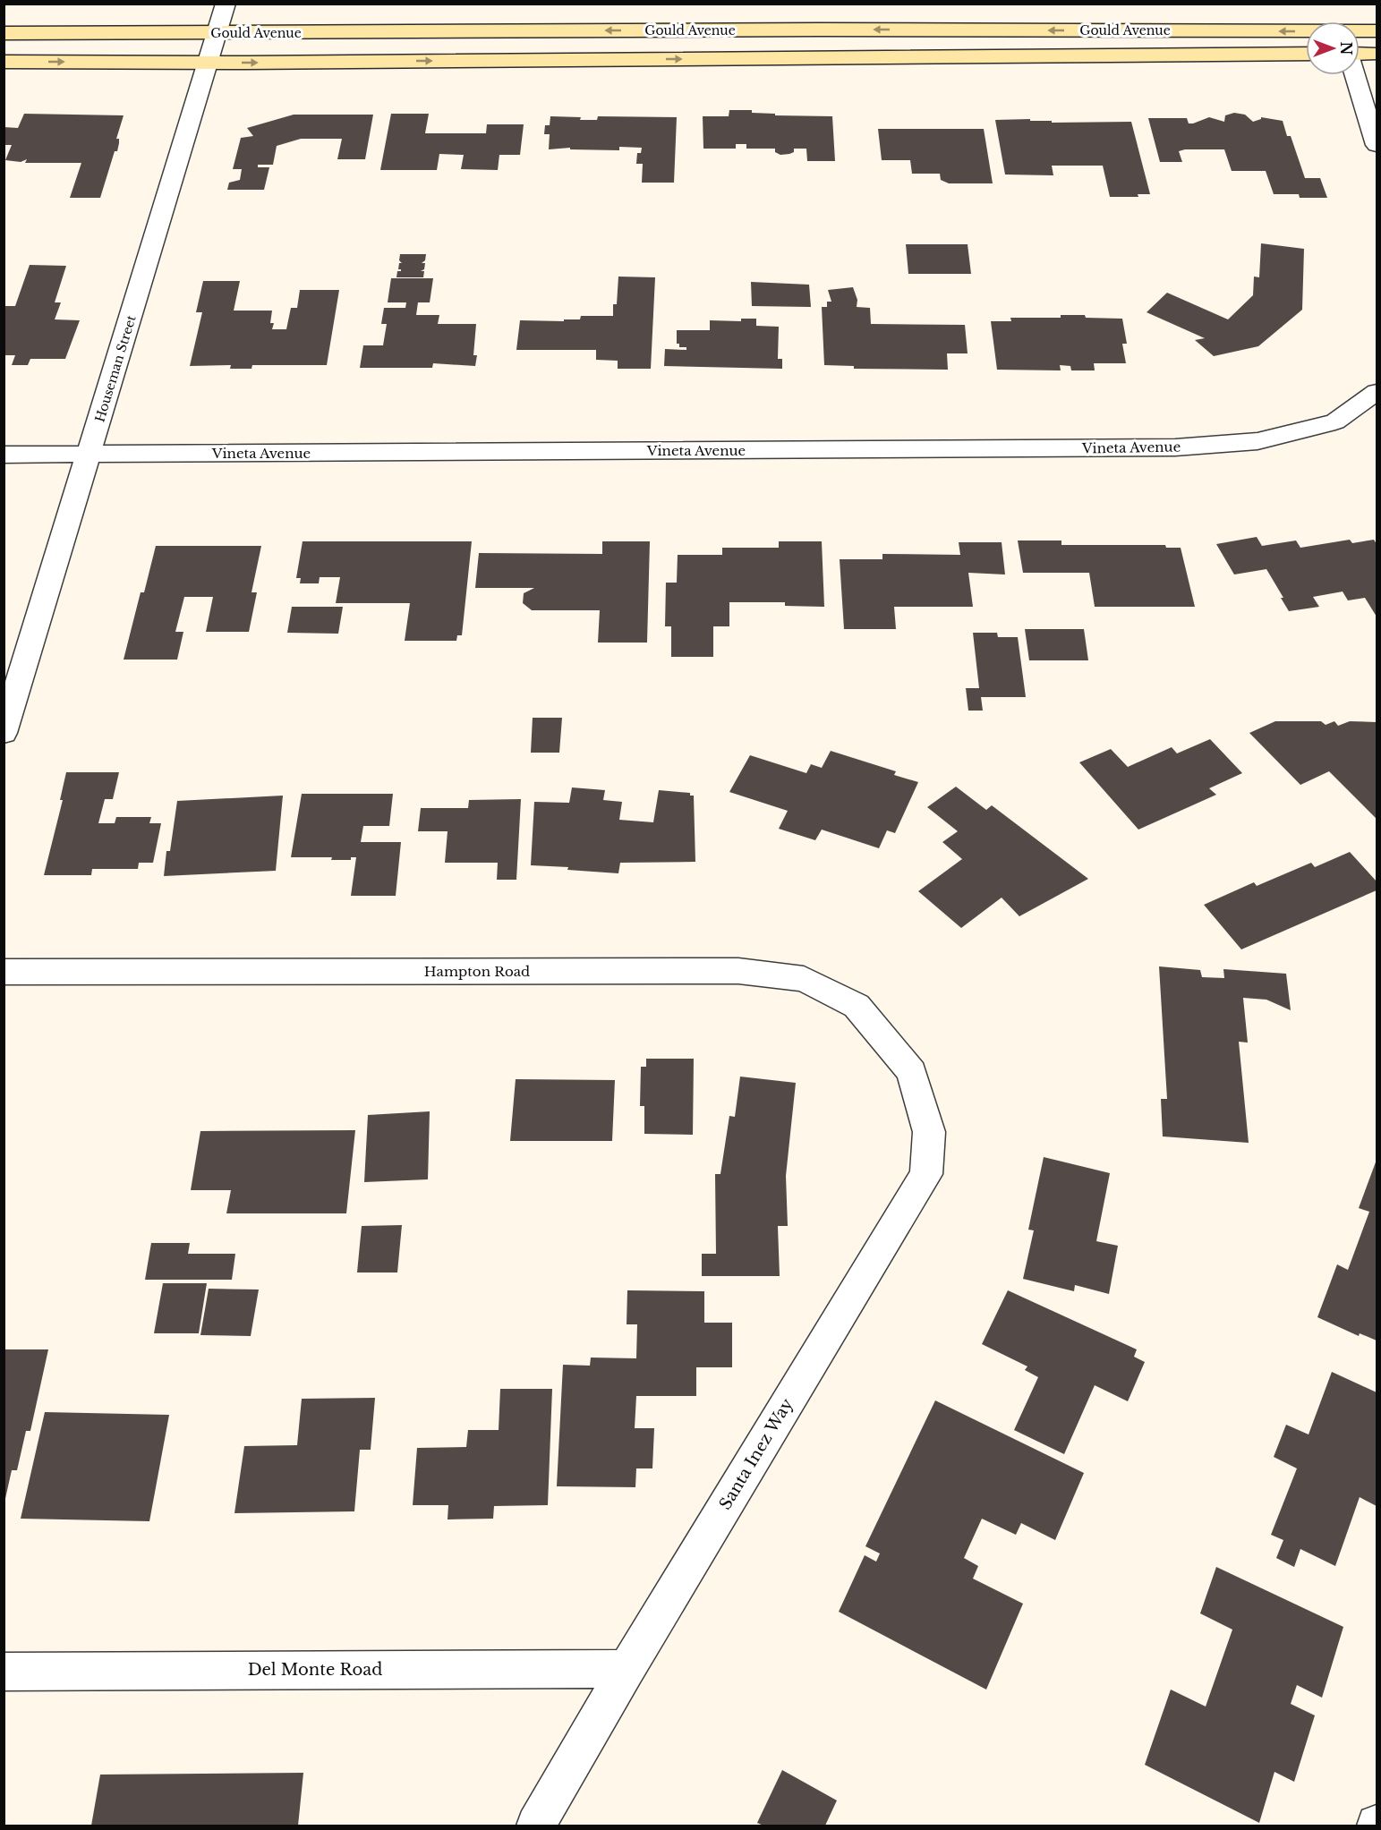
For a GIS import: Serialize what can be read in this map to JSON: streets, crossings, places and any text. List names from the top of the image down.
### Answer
{
  "streets": {
    "street": [
      "Gould Avenue",
      "Houseman Street",
      "Vineta Avenue",
      "Hampton Road",
      "Santa Inez Way",
      "Del Monte Road"
    ]
  },
  "crossings": [
    ["Gould Avenue", "Houseman Street"],
    ["Houseman Street", "Vineta Avenue"],
    ["Hampton Road", "Santa Inez Way"],
    ["Santa Inez Way", "Del Monte Road"]
  ],
  "north": "right"
}
